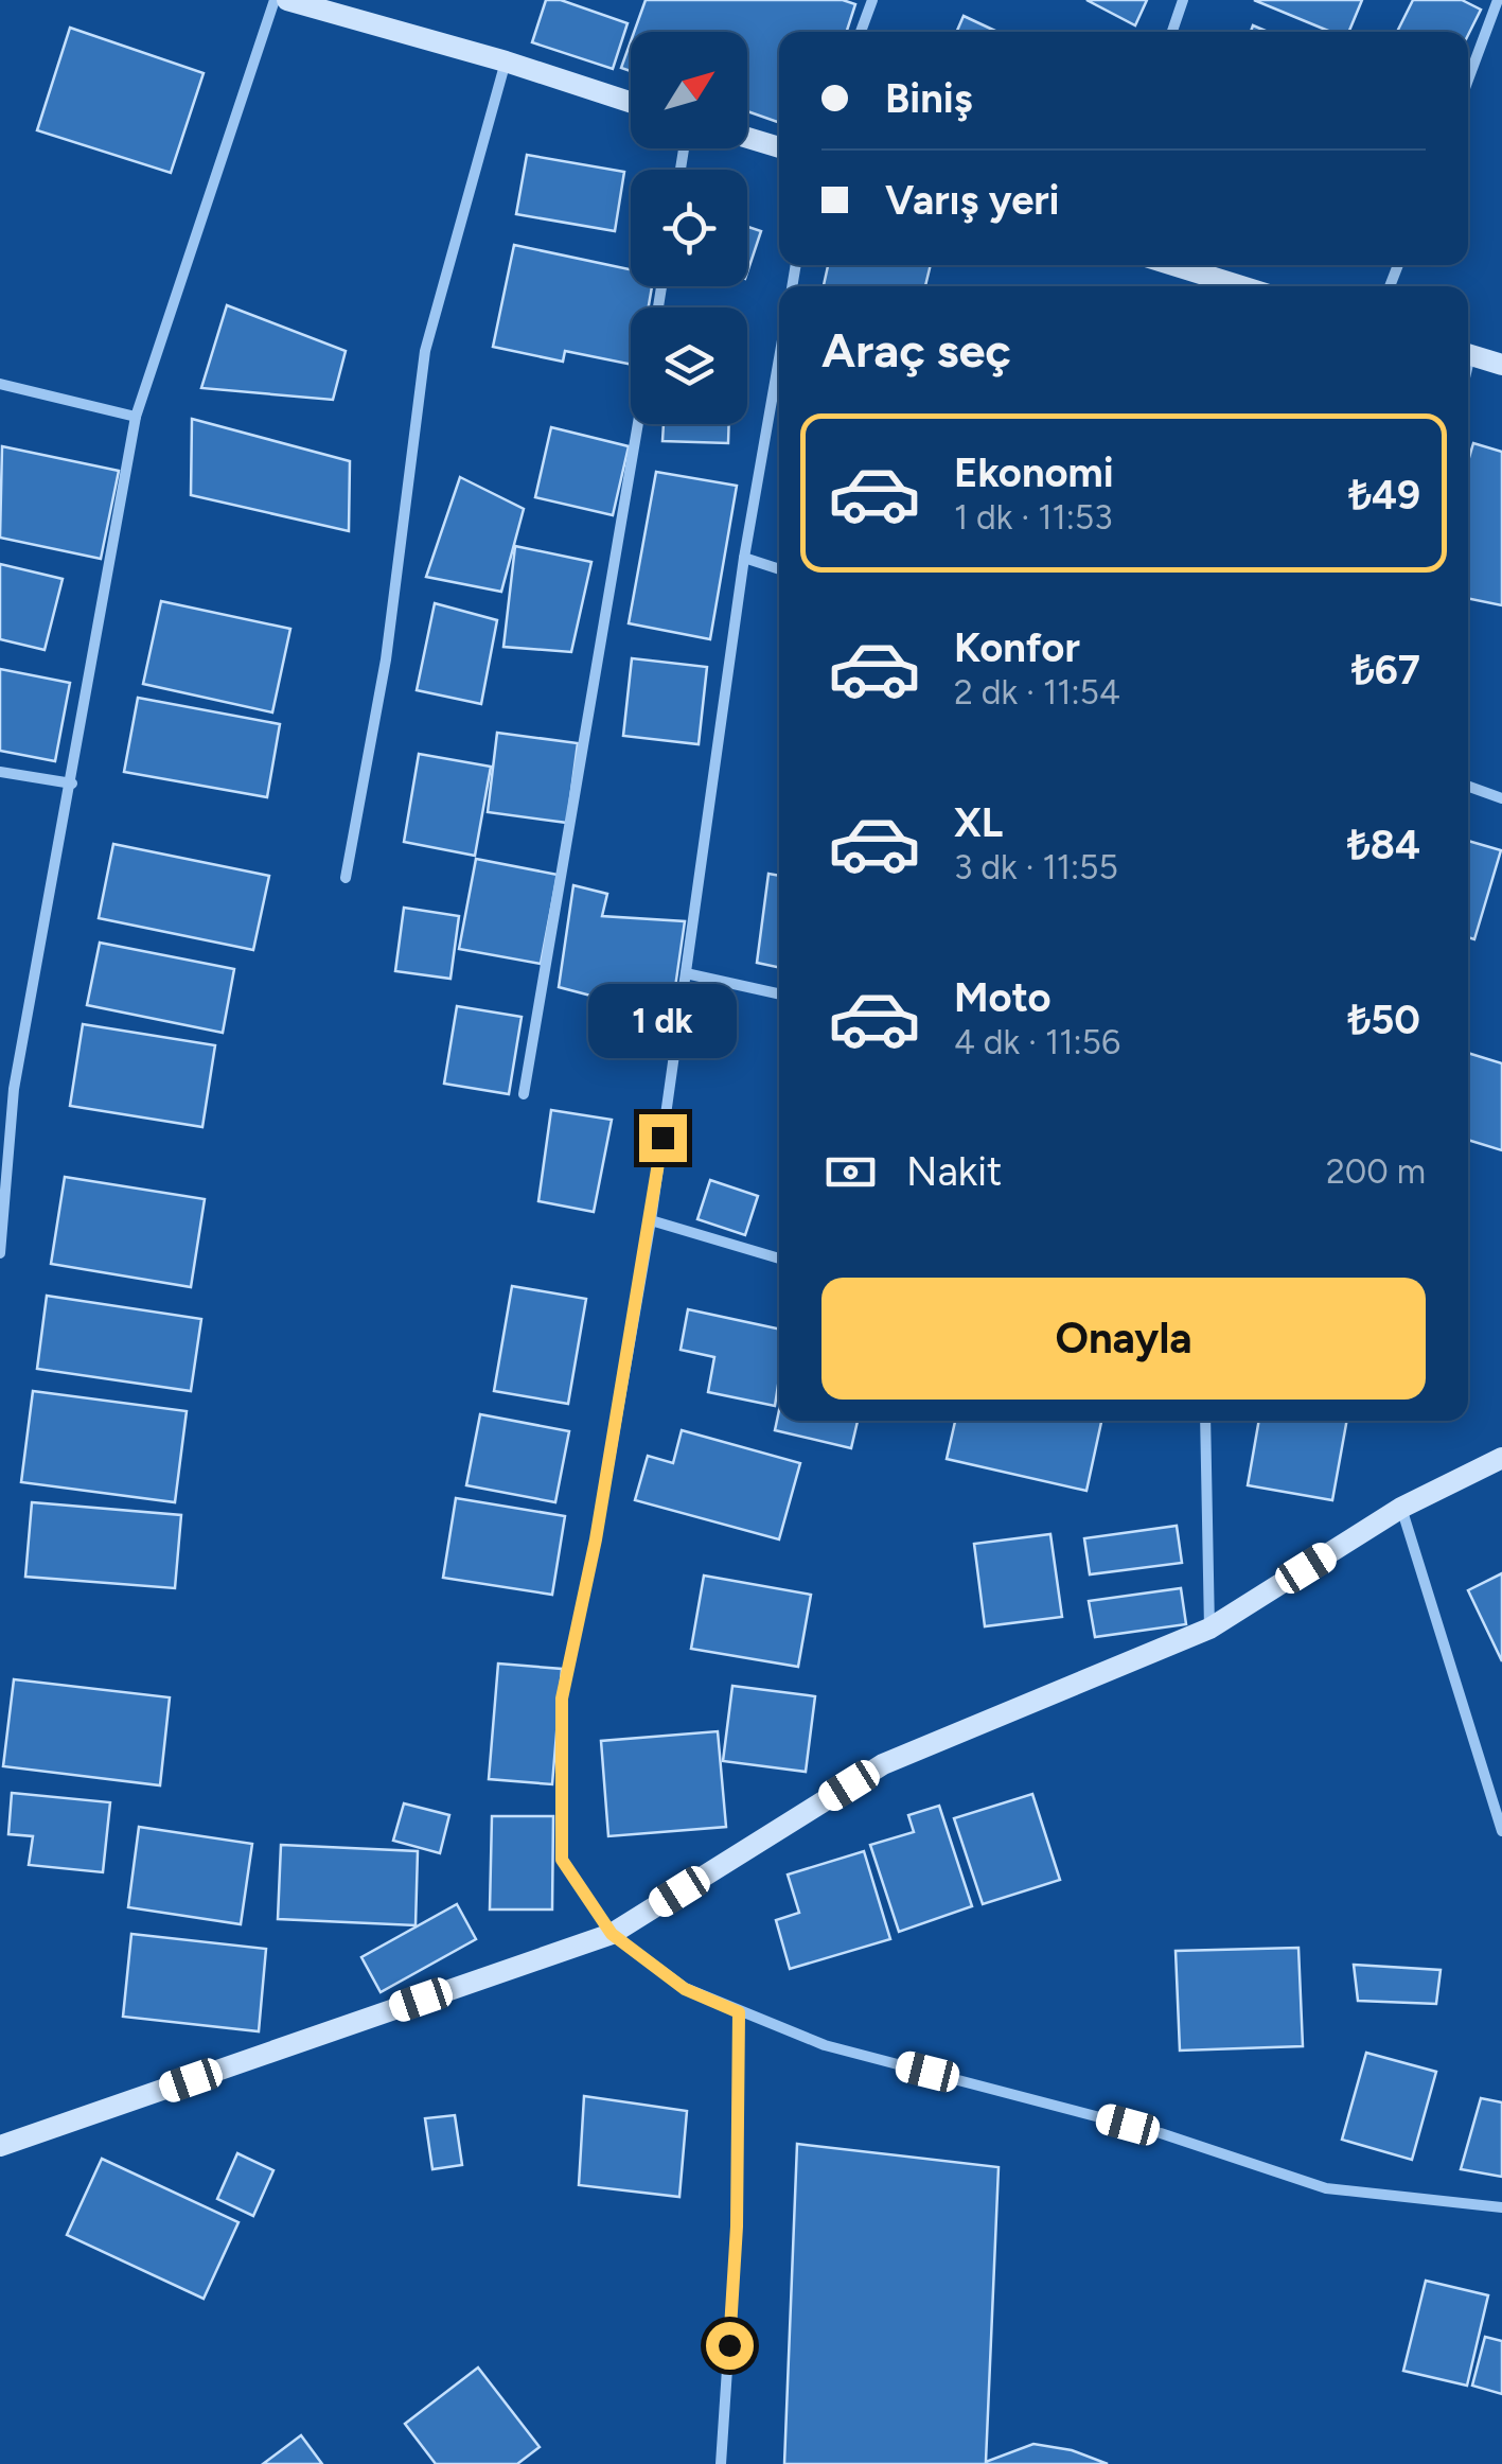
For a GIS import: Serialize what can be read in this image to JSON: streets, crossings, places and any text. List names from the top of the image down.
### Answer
{
  "north": "top right",
  "page": {
    "banner": ["Biniş", "Varış yeri"],
    "heading": "Araç seç",
    "list": [
      {
        "name": "Ekonomi",
        "note": "1 dk · 11:53",
        "value": "₺49"
      },
      {
        "name": "Konfor",
        "note": "2 dk · 11:54",
        "value": "₺67"
      },
      {
        "name": "XL",
        "note": "3 dk · 11:55",
        "value": "₺84"
      },
      {
        "name": "Moto",
        "note": "4 dk · 11:56",
        "value": "₺50"
      }
    ],
    "bubble": "1 dk",
    "pay": ["Nakit", "200 m"],
    "buttons": "Onayla"
  }
}
